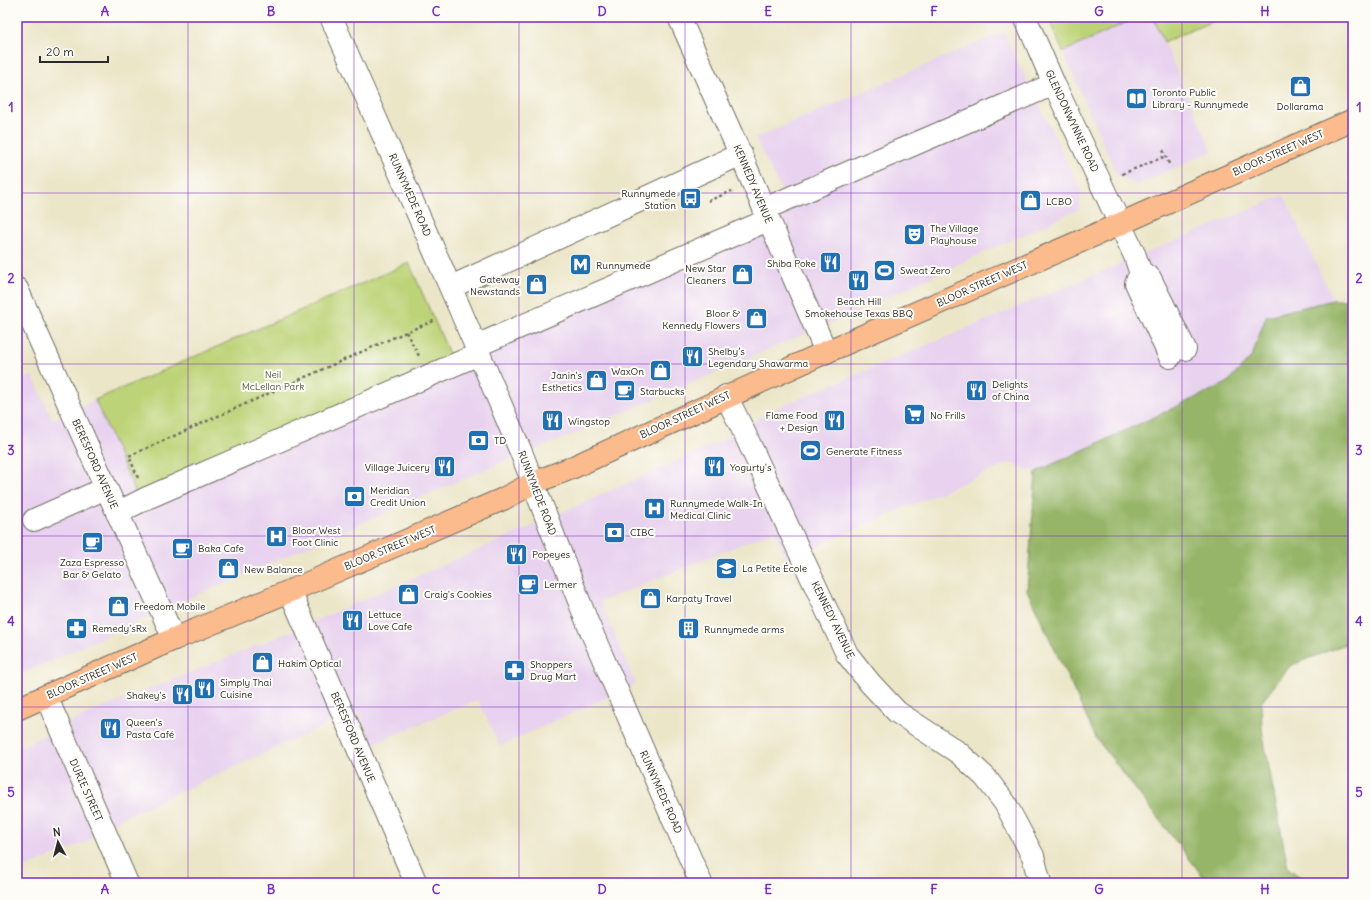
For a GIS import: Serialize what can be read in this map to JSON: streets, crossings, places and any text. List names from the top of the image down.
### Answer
{
  "streets": {
    "main road": ["BLOOR STREET WEST"],
    "street": [
      "GLENDONWYNNE ROAD",
      "KENNEDY AVENUE",
      "RUNNYMEDE ROAD",
      "BERESFORD AVENUE",
      "DURIE STREET"
    ]
  },
  "crossings": [
    ["GLENDONWYNNE ROAD", "BLOOR STREET WEST"],
    ["BLOOR STREET WEST", "KENNEDY AVENUE"],
    ["BLOOR STREET WEST", "RUNNYMEDE ROAD"],
    ["BLOOR STREET WEST", "BERESFORD AVENUE"],
    ["BLOOR STREET WEST", "DURIE STREET"]
  ],
  "parks": ["Neil McLellan Park"],
  "places": {
    "shop": [
      "Dollarama",
      "LCBO",
      "New Star Cleaners",
      "Gateway Newstands",
      "Bloor & Kennedy Flowers",
      "WaxOn",
      "Janin's Esthetics",
      "New Balance",
      "Craig's Cookies",
      "Karpaty Travel",
      "Freedom Mobile",
      "Hakim Optical"
    ],
    "library": ["Toronto Public Library - Runnymede"],
    "bus stop": ["Runnymede Station"],
    "theatre": ["The Village Playhouse"],
    "restaurant": [
      "Shiba Poke",
      "Beach Hill Smokehouse Texas BBQ",
      "Shelby’s Legendary Shawarma",
      "Delights of China",
      "Wingstop",
      "Flame Food + Design",
      "Village Juicery",
      "Yogurty's",
      "Popeyes",
      "Lettuce Love Cafe",
      "Simply Thai Cuisine",
      "Shakey's",
      "Queen's Pasta Café"
    ],
    "metro station": ["Runnymede"],
    "sports": ["Sweat Zero", "Generate Fitness"],
    "cafe": [
      "Starbucks",
      "Zaza Espresso Bar & Gelato",
      "Baka Cafe",
      "Lermer"
    ],
    "supermarket": ["No Frills"],
    "bank": ["TD", "Meridian Credit Union", "CIBC"],
    "hospital": ["Runnymede Walk-In Medical Clinic", "Bloor West Foot Clinic"],
    "school or university": ["La Petite École"],
    "pharmacy": ["Remedy'sRx", "Shoppers Drug Mart"],
    "building": ["Runnymede arms"]
  },
  "scale_bar": "20 m",
  "north": "top",
  "grid": {
    "columns": [
      "A",
      "B",
      "C",
      "D",
      "E",
      "F",
      "G",
      "H"
    ],
    "rows": [
      "1",
      "2",
      "3",
      "4",
      "5"
    ]
  }
}
